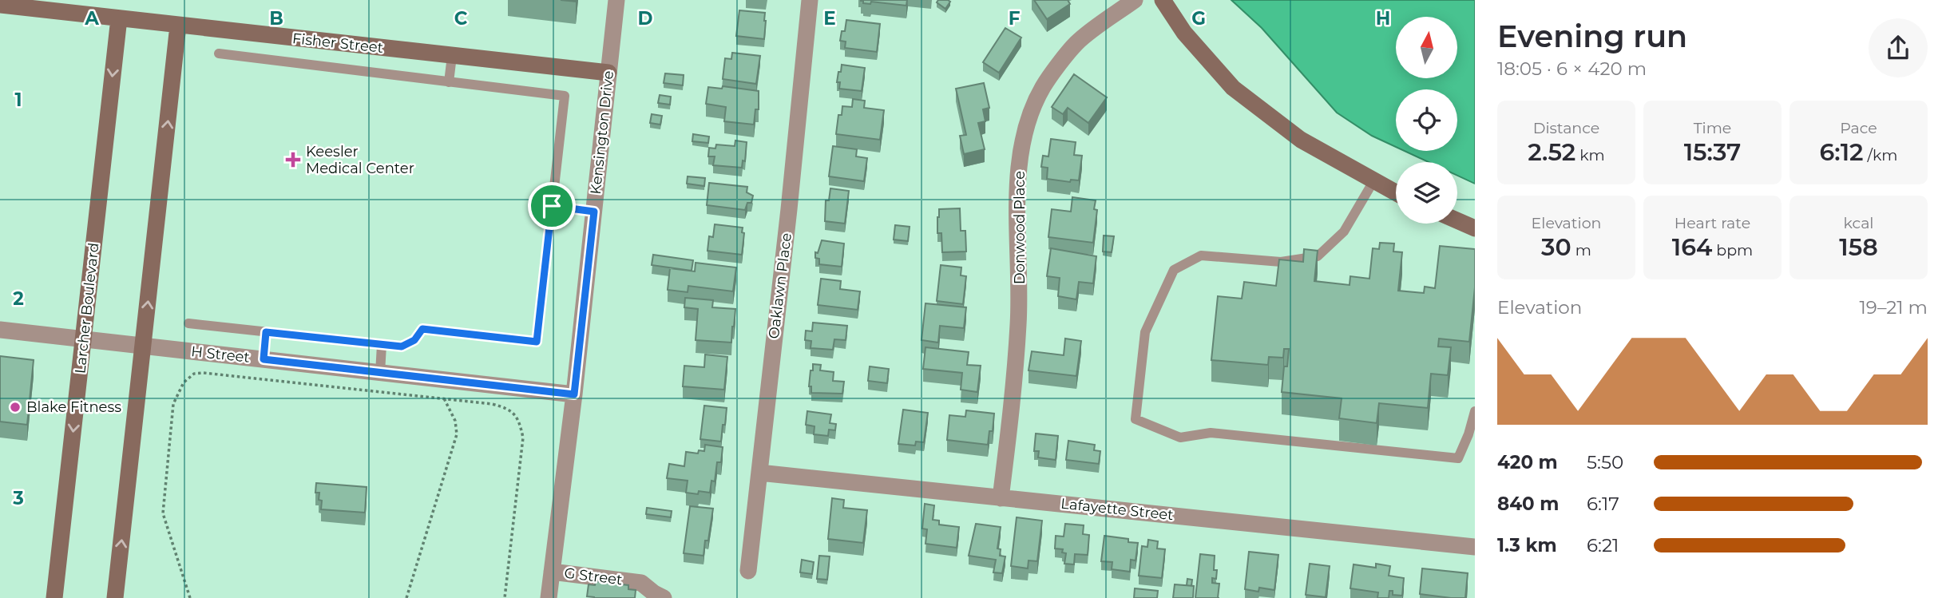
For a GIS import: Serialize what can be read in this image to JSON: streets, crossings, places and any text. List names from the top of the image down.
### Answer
{
  "streets": {
    "main road": ["Fisher Street", "Larcher Boulevard"],
    "street": [
      "Kensington Drive",
      "Donwood Place",
      "Oaklawn Place",
      "H Street",
      "Lafayette Street",
      "G Street"
    ]
  },
  "crossings": [
    ["Fisher Street", "Kensington Drive"],
    ["Fisher Street", "Larcher Boulevard"],
    ["Kensington Drive", "H Street"],
    ["Kensington Drive", "G Street"],
    ["Donwood Place", "Lafayette Street"],
    ["Oaklawn Place", "Lafayette Street"],
    ["Larcher Boulevard", "H Street"]
  ],
  "places": {
    "health": ["Keesler Medical Center"],
    "other": ["Blake Fitness"]
  },
  "north": "top",
  "page": {
    "heading": ["Evening run", "18:05 · 6 × 420 m"],
    "stats": [
      ["Distance", "2.52 km"],
      ["Time", "15:37"],
      ["Pace", "6:12 /km"],
      ["Elevation", "30 m"],
      ["Heart rate", "164 bpm"],
      ["kcal", "158"]
    ],
    "chart": ["Elevation", "19–21 m"],
    "list": [
      {
        "name": "420 m",
        "note": "5:50"
      },
      {
        "name": "840 m",
        "note": "6:17"
      },
      {
        "name": "1.3 km",
        "note": "6:21"
      }
    ]
  },
  "grid": {
    "columns": [
      "A",
      "B",
      "C",
      "D",
      "E",
      "F",
      "G",
      "H"
    ],
    "rows": ["1", "2", "3"]
  }
}
